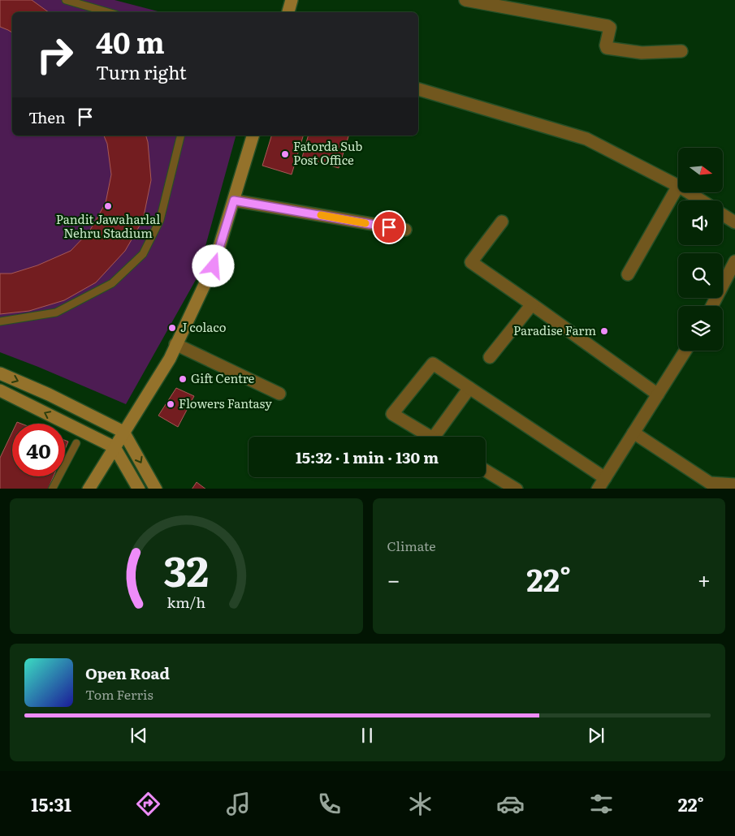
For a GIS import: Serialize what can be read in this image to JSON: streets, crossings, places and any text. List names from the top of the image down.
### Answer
{
  "places": [
    "Fatorda Sub Post Office",
    "Pandit Jawaharlal Nehru Stadium",
    "J colaco",
    "Paradise Farm",
    "Gift Centre",
    "Flowers Fantasy"
  ],
  "north": "right",
  "page": {
    "turn": ["40 m", "Turn right"],
    "then": "Then",
    "limit": "40",
    "trip": "15:32 · 1 min · 130 m",
    "tile": "Climate",
    "heat": ["−", "22°", "+"],
    "song": ["Open Road", "Tom Ferris"],
    "tabs": ["15:31", "22°"],
    "gauge": ["32", "km/h"]
  }
}
